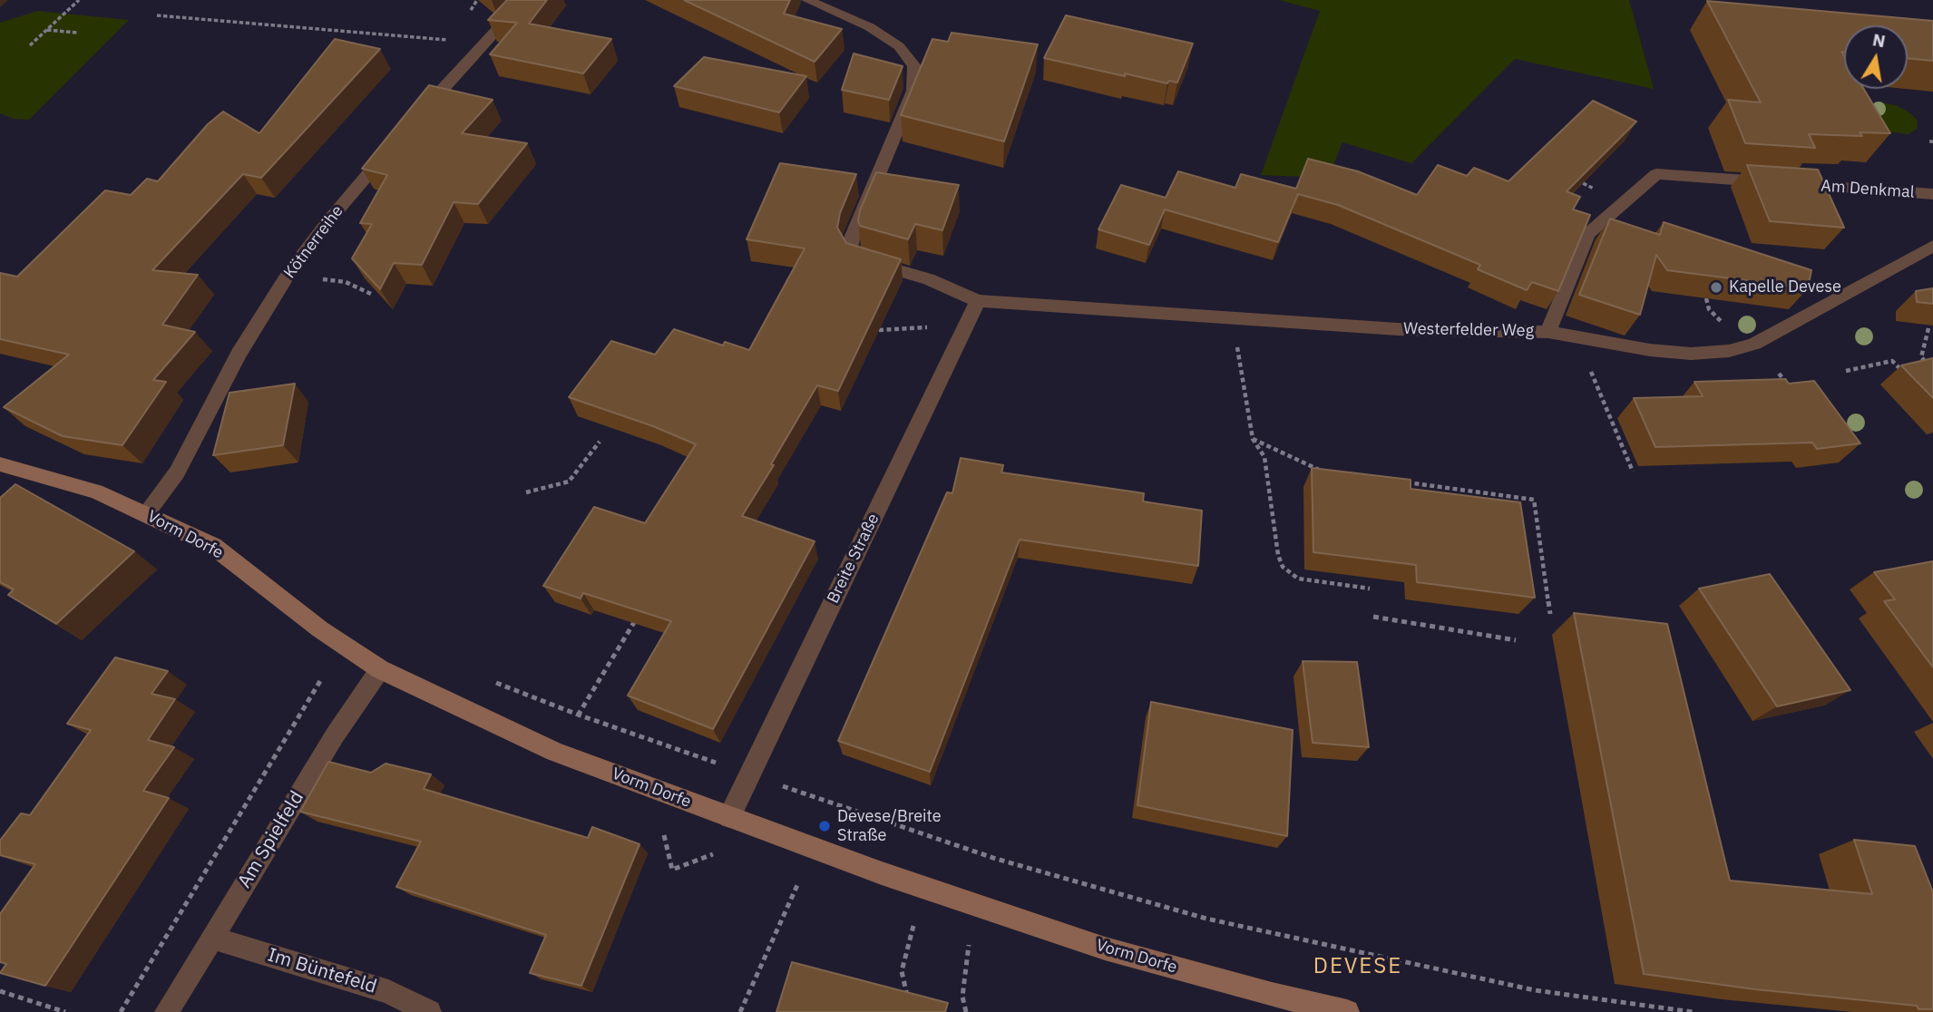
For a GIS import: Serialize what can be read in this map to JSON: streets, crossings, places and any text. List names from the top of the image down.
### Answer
{
  "streets": {
    "main road": ["Vorm Dorfe"],
    "street": [
      "Am Denkmal",
      "Kötnerreihe",
      "Westerfelder Weg",
      "Breite Straße",
      "Am Spielfeld",
      "Im Büntefeld"
    ]
  },
  "crossings": [
    ["Am Denkmal", "Westerfelder Weg"],
    ["Kötnerreihe", "Vorm Dorfe"],
    ["Westerfelder Weg", "Breite Straße"],
    ["Vorm Dorfe", "Breite Straße"],
    ["Vorm Dorfe", "Am Spielfeld"],
    ["Am Spielfeld", "Im Büntefeld"]
  ],
  "districts": ["DEVESE"],
  "places": ["Kapelle Devese", "Devese/Breite Straße"],
  "north": "top"
}
